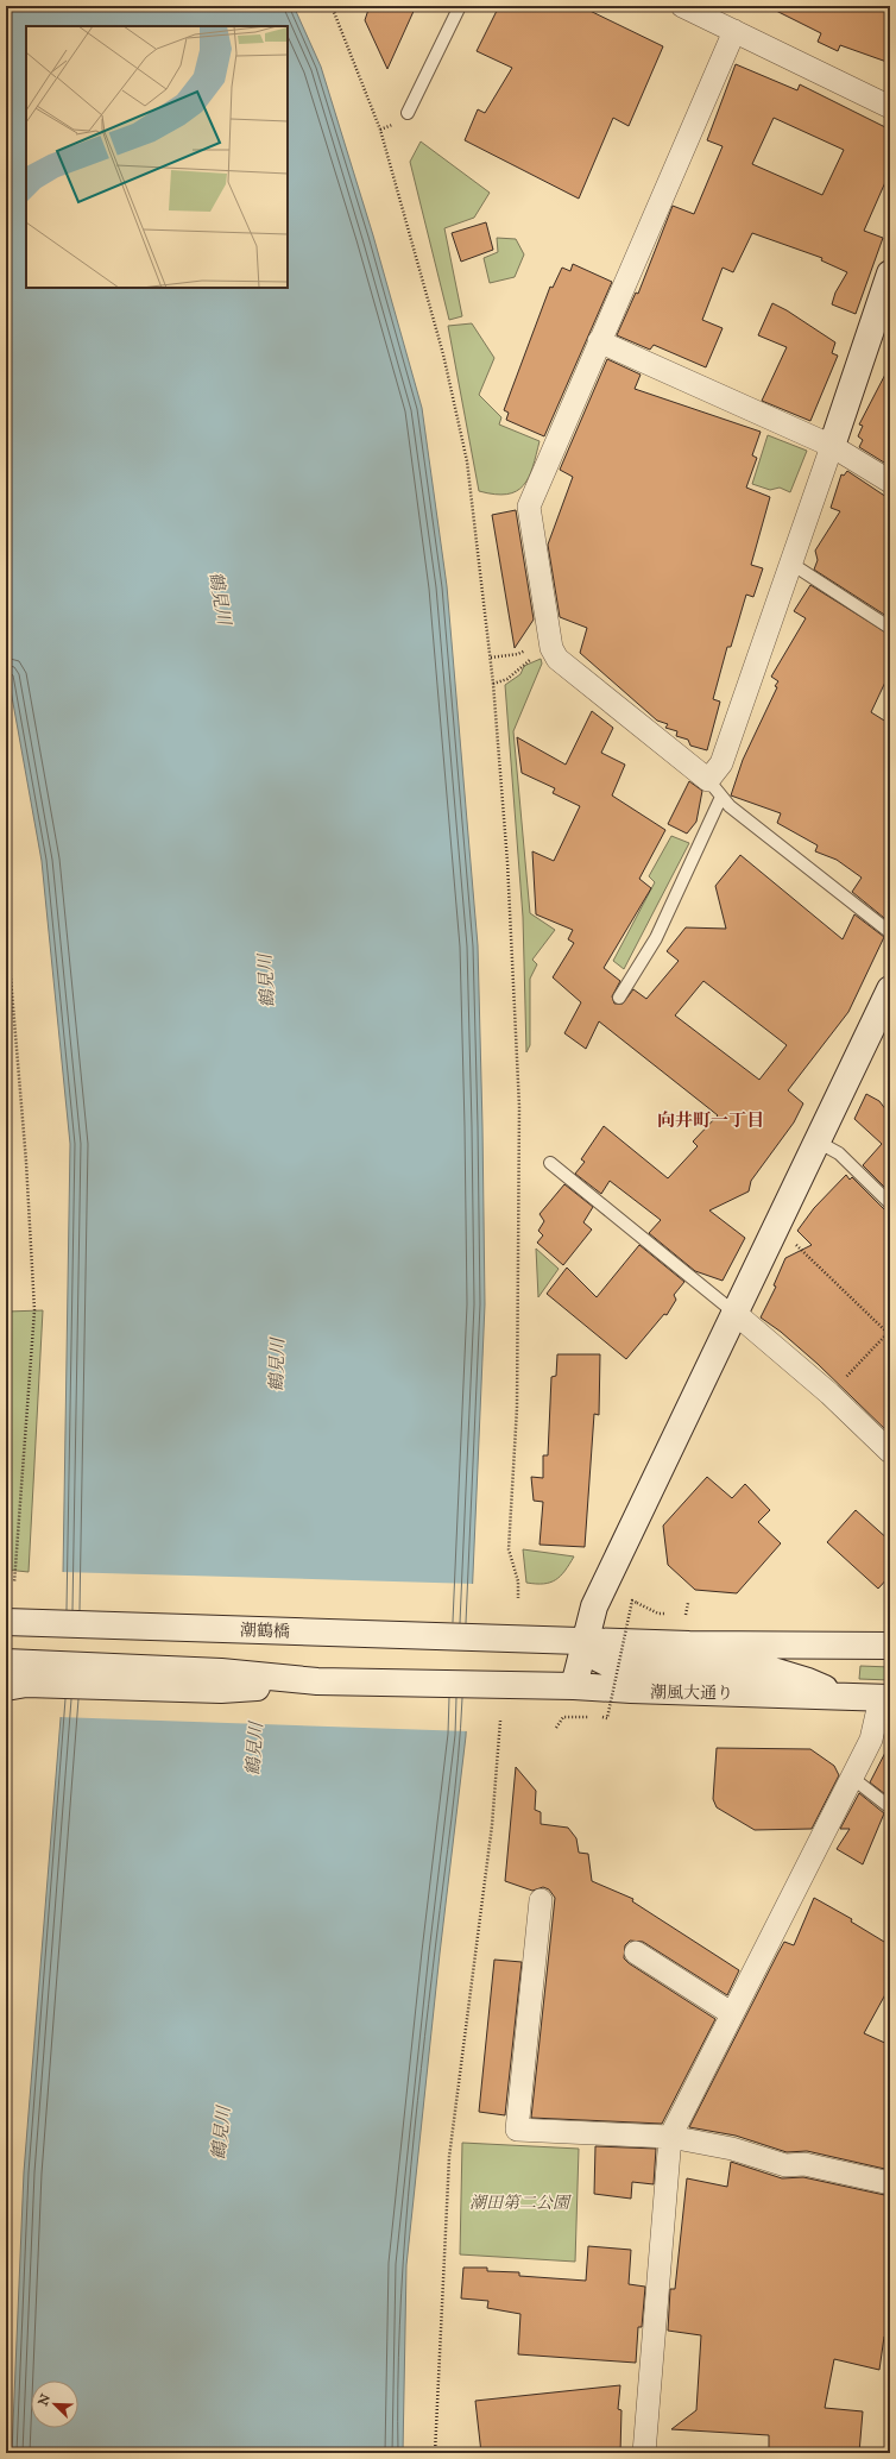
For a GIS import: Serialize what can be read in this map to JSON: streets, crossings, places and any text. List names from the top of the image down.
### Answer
{
  "streets": {
    "street": ["潮鶴橋", "潮風大通り"]
  },
  "districts": ["向井町一丁目"],
  "water": ["鶴見川"],
  "parks": ["潮田第二公園"],
  "north": "top left"
}
